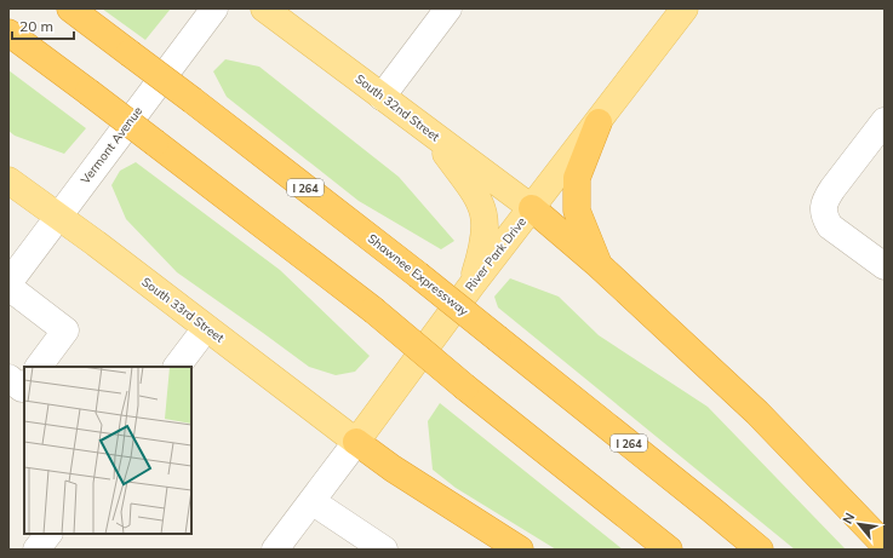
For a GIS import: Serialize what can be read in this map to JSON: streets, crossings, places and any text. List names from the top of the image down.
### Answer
{
  "streets": {
    "highway": ["I 264", "Shawnee Expressway"],
    "main road": ["South 32nd Street", "River Park Drive", "South 33rd Street"],
    "street": ["Vermont Avenue"]
  },
  "crossings": [
    ["South 32nd Street", "River Park Drive"],
    ["Vermont Avenue", "South 33rd Street"],
    ["River Park Drive", "South 33rd Street"]
  ],
  "scale_bar": "20 m",
  "north": "top left"
}
